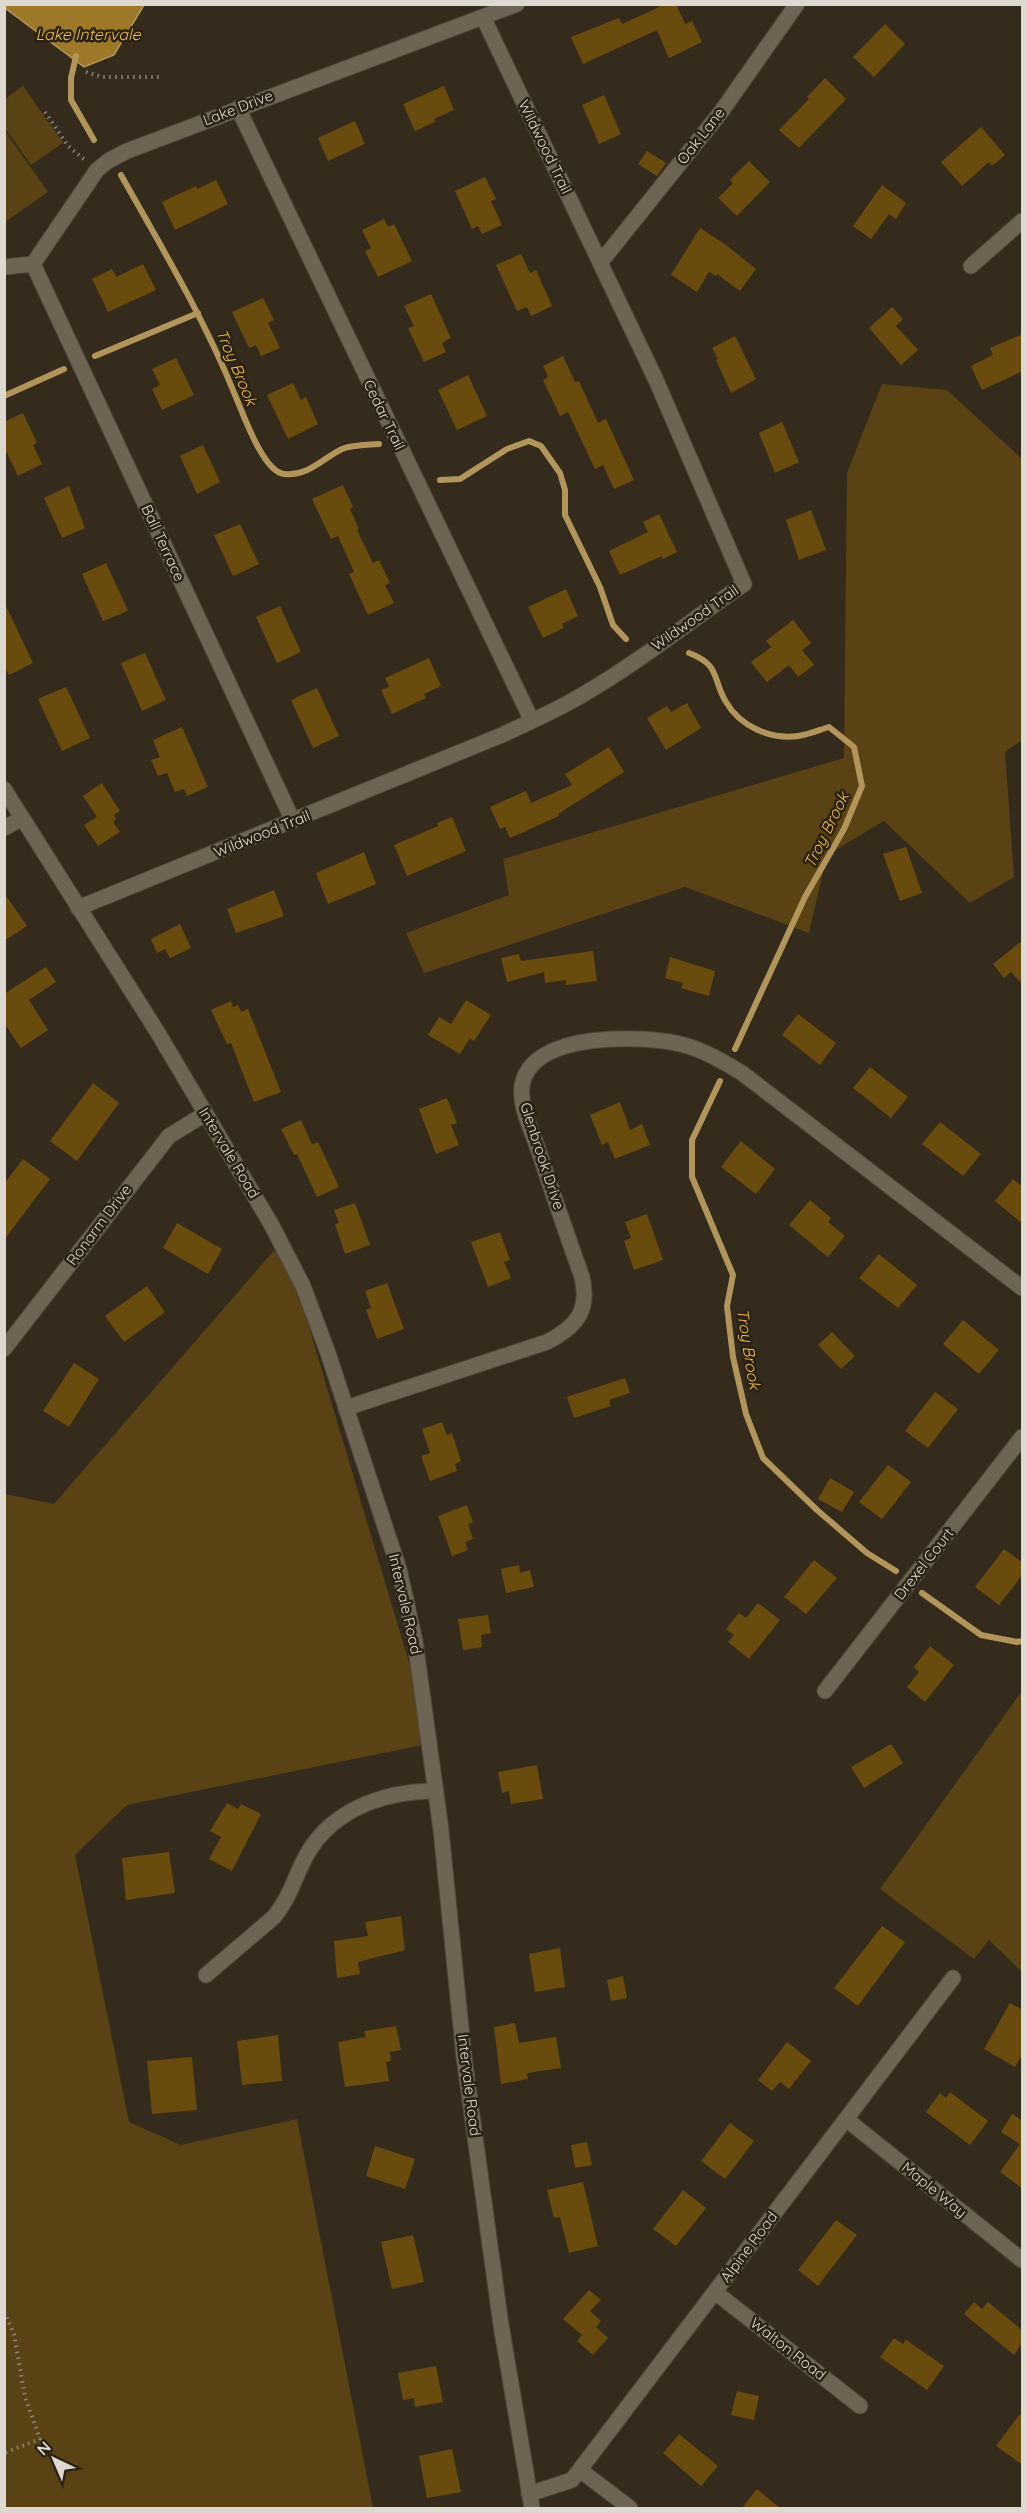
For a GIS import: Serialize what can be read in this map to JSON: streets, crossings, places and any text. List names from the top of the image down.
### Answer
{
  "streets": {
    "street": [
      "Lake Drive",
      "Oak Lane",
      "Wildwood Trail",
      "Cedar Trail",
      "Ball Terrace",
      "Intervale Road",
      "Glenbrook Drive",
      "Ronarm Drive",
      "Drexel Court",
      "Maple Way",
      "Alpine Road",
      "Walton Road"
    ]
  },
  "crossings": [
    ["Lake Drive", "Wildwood Trail"],
    ["Lake Drive", "Cedar Trail"],
    ["Lake Drive", "Ball Terrace"],
    ["Oak Lane", "Wildwood Trail"],
    ["Wildwood Trail", "Cedar Trail"],
    ["Wildwood Trail", "Ball Terrace"],
    ["Wildwood Trail", "Intervale Road"],
    ["Intervale Road", "Glenbrook Drive"],
    ["Intervale Road", "Ronarm Drive"],
    ["Intervale Road", "Alpine Road"],
    ["Maple Way", "Alpine Road"],
    ["Alpine Road", "Walton Road"]
  ],
  "water": ["Lake Intervale", "Troy Brook"],
  "north": "top left"
}
